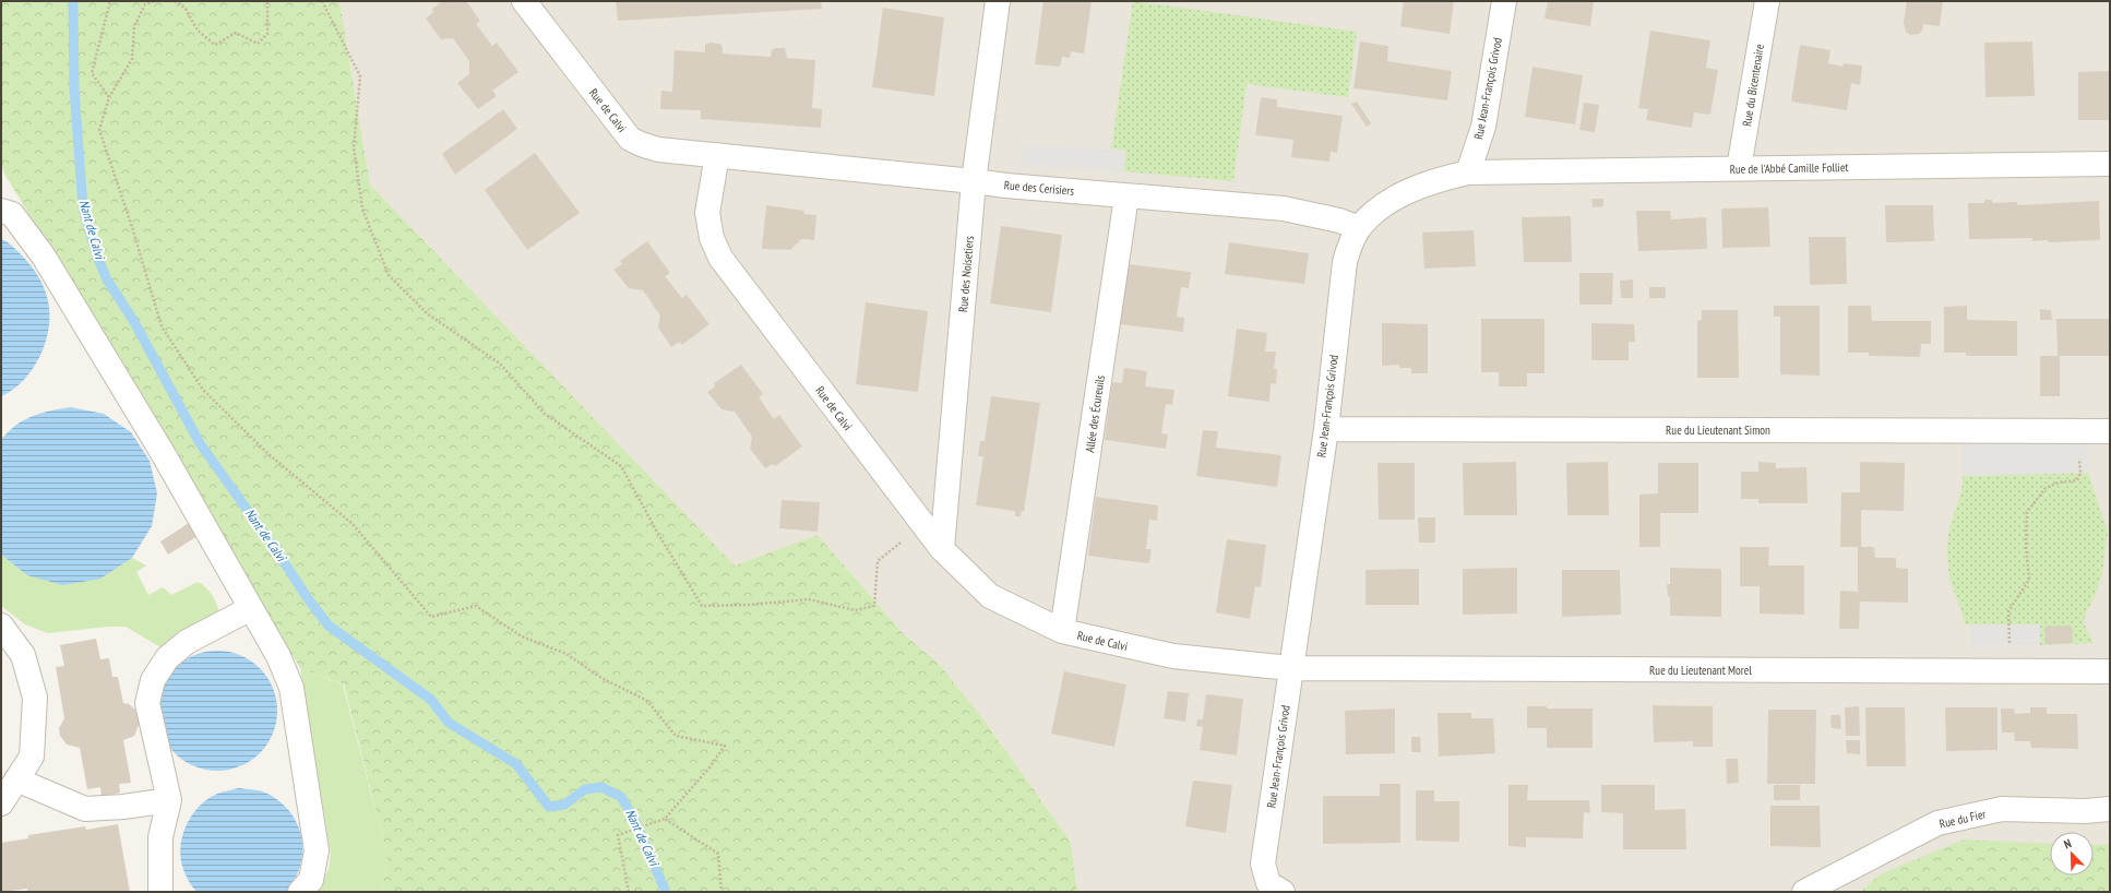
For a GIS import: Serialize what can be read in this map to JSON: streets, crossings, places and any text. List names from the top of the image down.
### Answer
{
  "streets": {
    "street": [
      "Rue du Bicentenaire",
      "Rue Jean-François Grivod",
      "Rue de Calvi",
      "Rue de l'Abbé Camille Folliet",
      "Rue des Cerisiers",
      "Rue des Noisetiers",
      "Allée des Écureuils",
      "Rue du Lieutenant Simon",
      "Rue du Lieutenant Morel",
      "Rue du Fier"
    ]
  },
  "crossings": [
    ["Rue du Bicentenaire", "Rue de l'Abbé Camille Folliet"],
    ["Rue Jean-François Grivod", "Rue de Calvi"],
    ["Rue Jean-François Grivod", "Rue de l'Abbé Camille Folliet"],
    ["Rue Jean-François Grivod", "Rue des Cerisiers"],
    ["Rue Jean-François Grivod", "Rue du Lieutenant Simon"],
    ["Rue Jean-François Grivod", "Rue du Lieutenant Morel"],
    ["Rue de Calvi", "Rue des Cerisiers"],
    ["Rue de Calvi", "Rue des Noisetiers"],
    ["Rue de Calvi", "Allée des Écureuils"],
    ["Rue de Calvi", "Rue du Lieutenant Morel"],
    ["Rue des Cerisiers", "Rue des Noisetiers"],
    ["Rue des Cerisiers", "Allée des Écureuils"]
  ],
  "water": ["Nant de Calvi"],
  "north": "top left"
}
